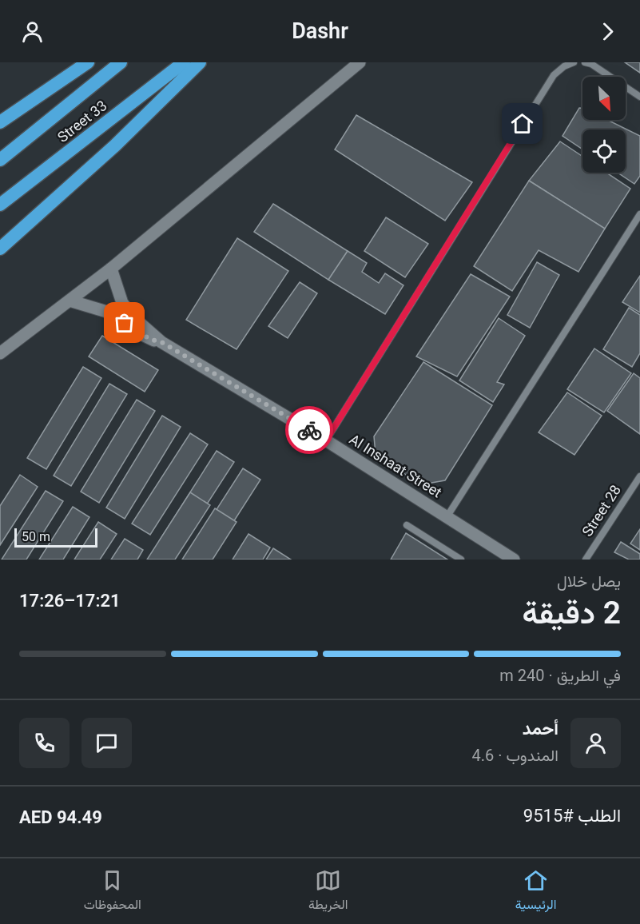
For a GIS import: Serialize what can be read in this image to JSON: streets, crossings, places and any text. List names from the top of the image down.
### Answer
{
  "streets": {
    "highway": ["Street 33"],
    "street": ["Al Inshaat Street"],
    "lane": ["Street 28"]
  },
  "scale_bar": "50 m",
  "north": "bottom right",
  "page": {
    "header": "Dashr",
    "scale": "50 m",
    "heading": ["2 دقيقة", "يصل خلال", "17:21–17:26"],
    "panel": [
      "أحمد",
      "المندوب · 4.6",
      "الطلب #9515",
      "AED 94.49"
    ],
    "bar": "في الطريق · 240 m",
    "tabs": ["الرئيسية", "الخريطة", "المحفوظات"]
  }
}
